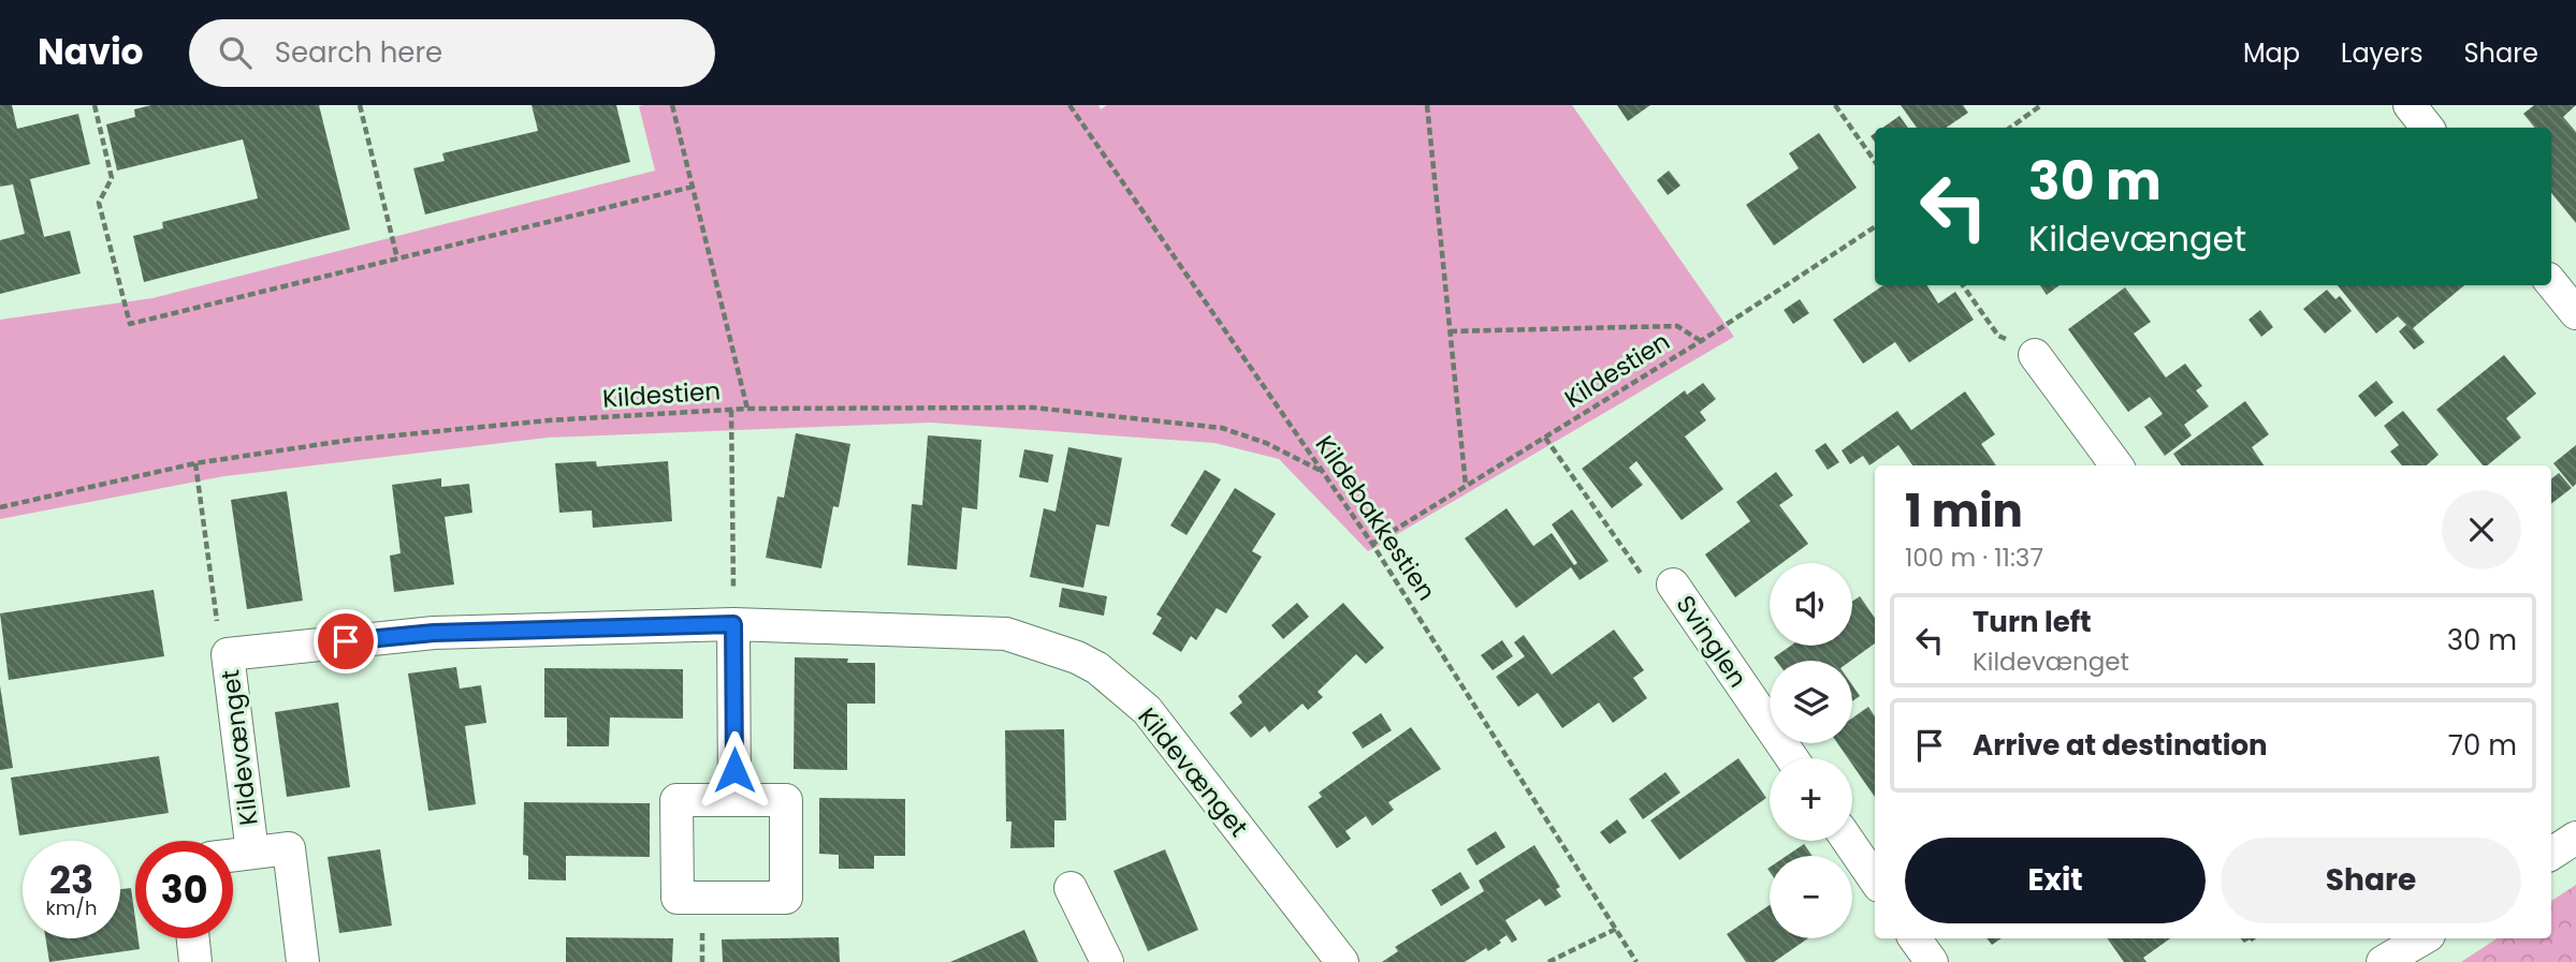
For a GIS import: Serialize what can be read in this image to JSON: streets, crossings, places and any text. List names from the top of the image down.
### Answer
{
  "streets": {
    "street": ["Svinglen", "Kildevænget"],
    "path": ["Kildestien", "Kildebakkestien"]
  },
  "crossings": [
    ["Kildestien", "Kildebakkestien"]
  ],
  "page": {
    "header": "Navio",
    "search": "Search here",
    "nav": ["Map", "Layers", "Share"],
    "turn": ["30 m", "Kildevænget"],
    "heading": ["1 min", "100 m · 11:37"],
    "map_buttons": ["+", "−"],
    "list": [
      {
        "name": "Turn left",
        "note": "Kildevænget",
        "value": "30 m"
      },
      {
        "name": "Arrive at destination",
        "value": "70 m"
      }
    ],
    "buttons": ["Exit", "Share"],
    "speed": "23 km/h",
    "limit": "30"
  }
}
